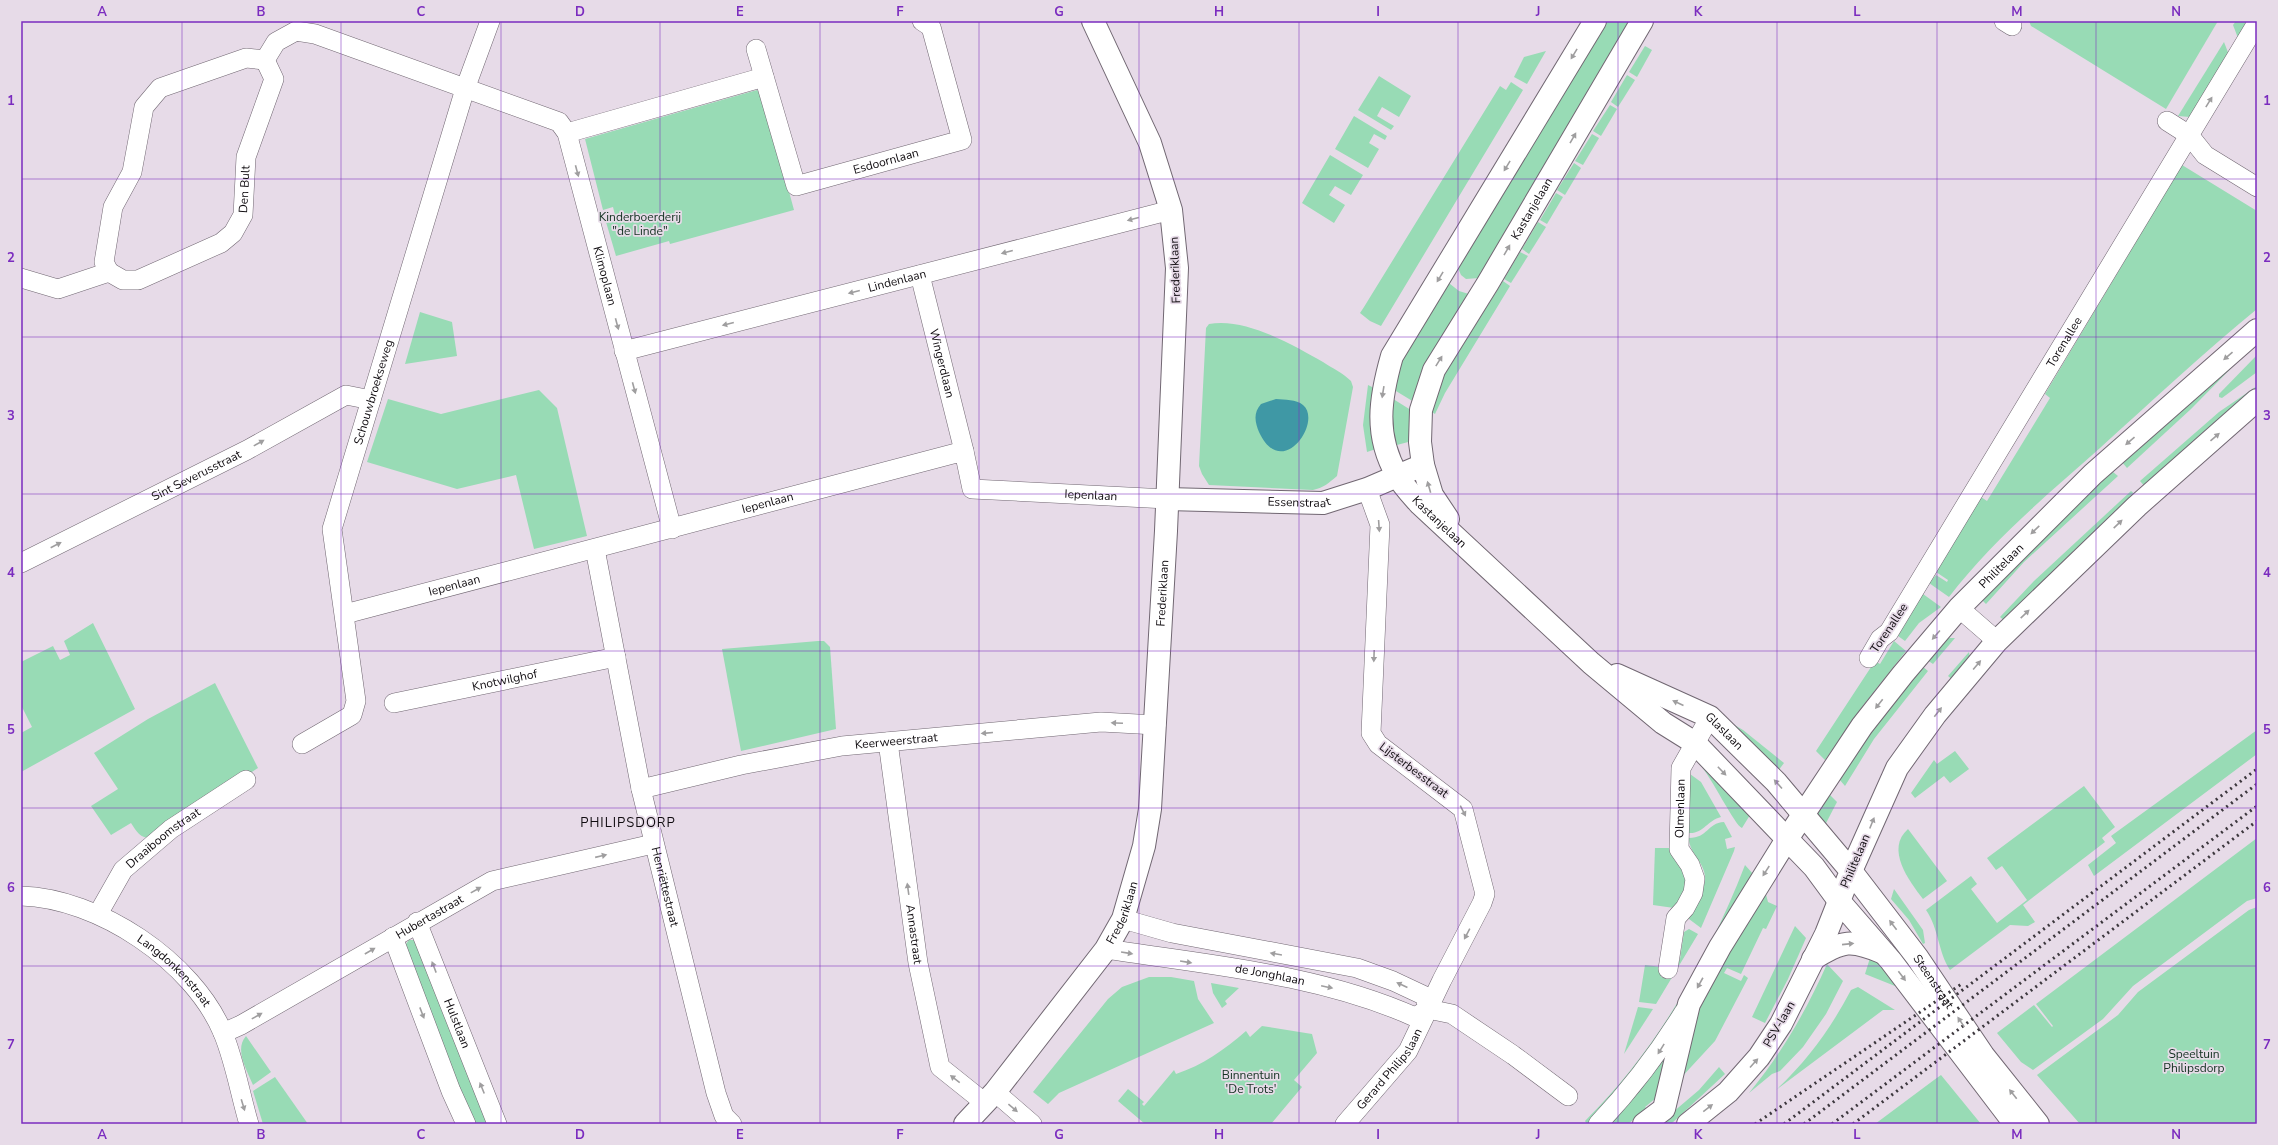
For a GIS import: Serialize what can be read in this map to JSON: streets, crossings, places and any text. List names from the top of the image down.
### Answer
{
  "streets": {
    "street": [
      "Esdoornlaan",
      "Den Bult",
      "Kastanjelaan",
      "Frederiklaan",
      "Klimoplaan",
      "Lindenlaan",
      "Torenallee",
      "Wingerdlaan",
      "Schouwbroekseweg",
      "Sint Severusstraat",
      "Iepenlaan",
      "Essenstraat",
      "Philitelaan",
      "Knotwilghof",
      "Glaslaan",
      "Keerweerstraat",
      "Lijsterbesstraat",
      "Olmenlaan",
      "Draaiboomstraat",
      "Henriëttestraat",
      "Hubertastraat",
      "Annastraat",
      "Langdonkenstraat",
      "de Jonghlaan",
      "Steenstraat",
      "Hulstlaan",
      "PSV-laan",
      "Gerard Philipslaan"
    ]
  },
  "crossings": [
    ["Kastanjelaan", "Essenstraat"],
    ["Kastanjelaan", "Glaslaan"],
    ["Frederiklaan", "Lindenlaan"],
    ["Frederiklaan", "Iepenlaan"],
    ["Frederiklaan", "Essenstraat"],
    ["Frederiklaan", "Keerweerstraat"],
    ["Frederiklaan", "Annastraat"],
    ["Frederiklaan", "de Jonghlaan"],
    ["Klimoplaan", "Lindenlaan"],
    ["Klimoplaan", "Iepenlaan"],
    ["Lindenlaan", "Wingerdlaan"],
    ["Wingerdlaan", "Iepenlaan"],
    ["Schouwbroekseweg", "Sint Severusstraat"],
    ["Schouwbroekseweg", "Iepenlaan"],
    ["Iepenlaan", "Essenstraat"],
    ["Iepenlaan", "Henriëttestraat"],
    ["Essenstraat", "Lijsterbesstraat"],
    ["Philitelaan", "Glaslaan"],
    ["Philitelaan", "Steenstraat"],
    ["Philitelaan", "PSV-laan"],
    ["Knotwilghof", "Henriëttestraat"],
    ["Glaslaan", "Olmenlaan"],
    ["Glaslaan", "Steenstraat"],
    ["Glaslaan", "PSV-laan"],
    ["Keerweerstraat", "Henriëttestraat"],
    ["Keerweerstraat", "Annastraat"],
    ["Lijsterbesstraat", "de Jonghlaan"],
    ["Lijsterbesstraat", "Gerard Philipslaan"],
    ["Draaiboomstraat", "Langdonkenstraat"],
    ["Henriëttestraat", "Hubertastraat"],
    ["Hubertastraat", "Langdonkenstraat"],
    ["Hubertastraat", "Hulstlaan"],
    ["de Jonghlaan", "Gerard Philipslaan"],
    ["Steenstraat", "PSV-laan"]
  ],
  "one_way": [
    "Klimoplaan",
    "Lindenlaan",
    "Sint Severusstraat",
    "Keerweerstraat",
    "Lijsterbesstraat",
    "Hubertastraat"
  ],
  "districts": ["PHILIPSDORP"],
  "parks": ["Kinderboerderij \"de Linde\"", "Speeltuin Philipsdorp", "Binnentuin 'De Trots'"],
  "grid": {
    "columns": [
      "A",
      "B",
      "C",
      "D",
      "E",
      "F",
      "G",
      "H",
      "I",
      "J",
      "K",
      "L",
      "M",
      "N"
    ],
    "rows": [
      "1",
      "2",
      "3",
      "4",
      "5",
      "6",
      "7"
    ]
  }
}
